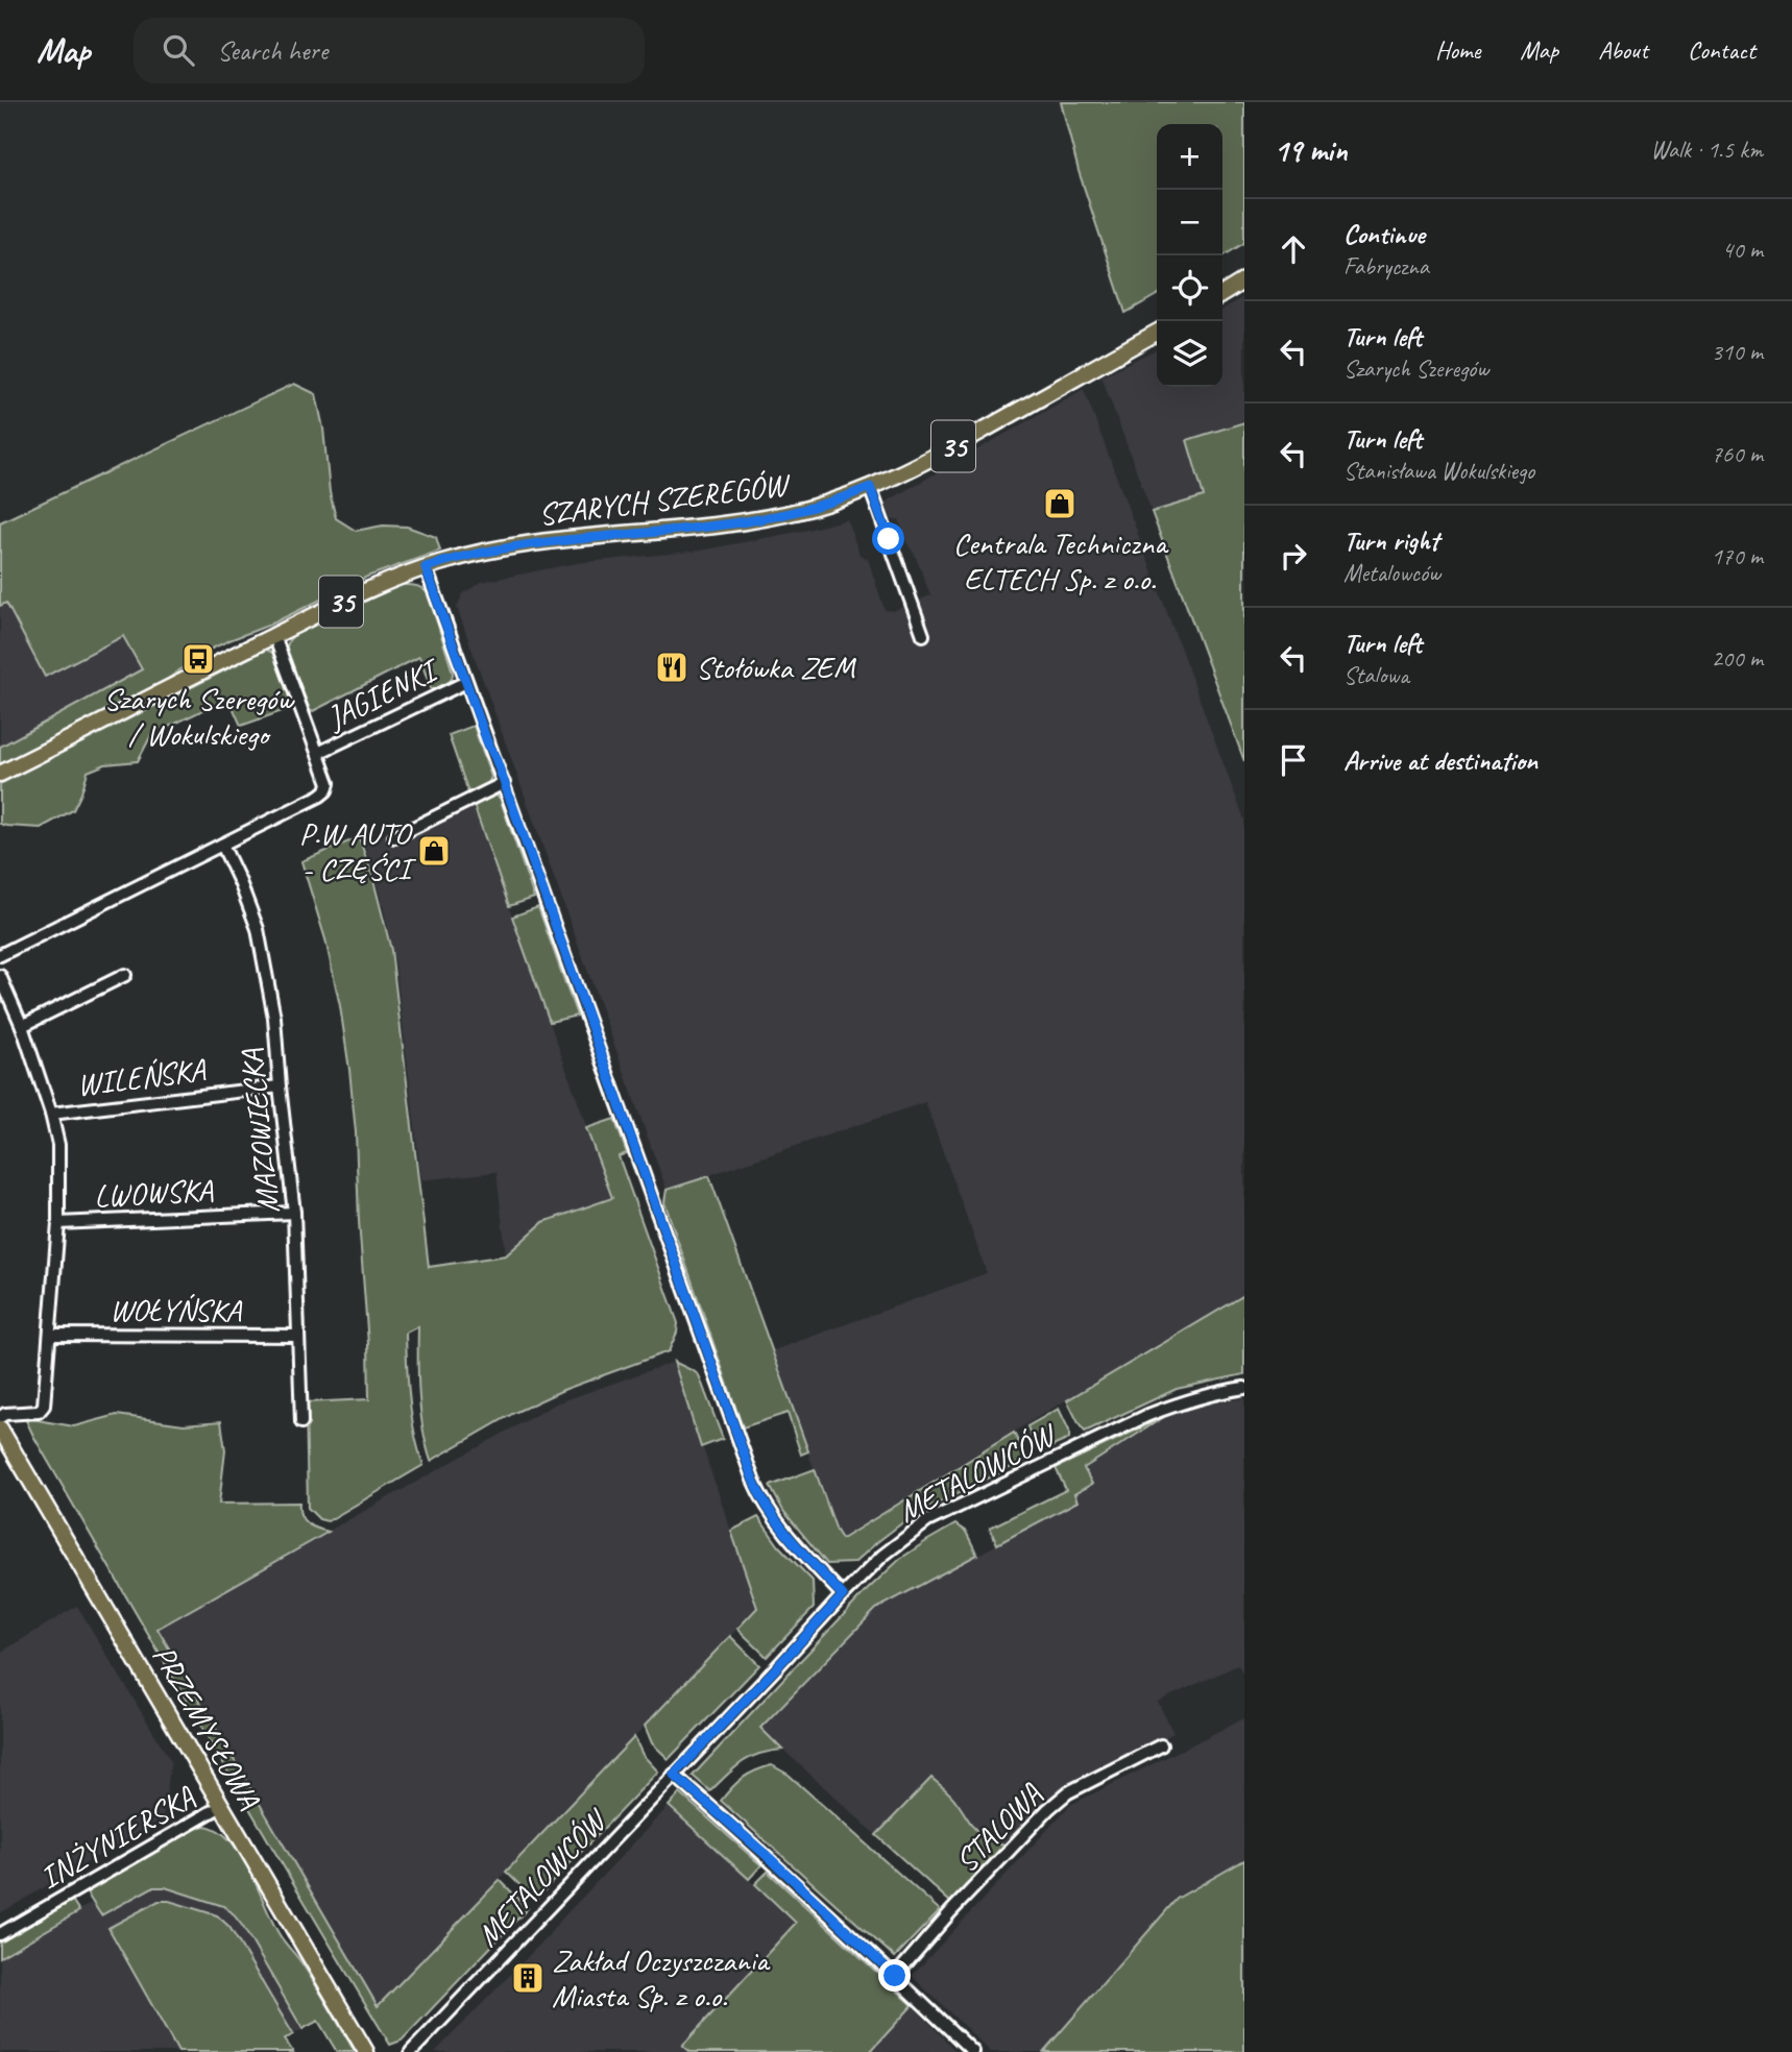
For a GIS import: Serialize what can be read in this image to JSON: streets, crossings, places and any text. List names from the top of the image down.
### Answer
{
  "streets": {
    "main road": ["35", "SZARYCH SZEREGÓW", "PRZEMYSŁOWA"],
    "street": [
      "JAGIENKI",
      "WILEŃSKA",
      "MAZOWIECKA",
      "LWOWSKA",
      "WOŁYŃSKA",
      "METALOWCÓW",
      "STALOWA",
      "INŻYNIERSKA"
    ]
  },
  "crossings": [
    ["WILEŃSKA", "MAZOWIECKA"],
    ["MAZOWIECKA", "LWOWSKA"],
    ["MAZOWIECKA", "WOŁYŃSKA"],
    ["PRZEMYSŁOWA", "INŻYNIERSKA"]
  ],
  "places": {
    "shop": ["Centrala Techniczna ELTECH Sp. z o.o.", "P.W AUTO - CZĘŚCI"],
    "bus stop": ["Szarych Szeregów / Wokulskiego"],
    "restaurant": ["Stołówka ZEM"],
    "building": ["Zakład Oczyszczania Miasta Sp. z o.o."]
  },
  "page": {
    "header": "Map",
    "search": "Search here",
    "nav": [
      "Home",
      "Map",
      "About",
      "Contact"
    ],
    "heading": ["19 min", "Walk · 1.5 km"],
    "map_buttons": ["+", "−"],
    "list": [
      ["Continue", "Fabryczna", "40 m"],
      ["Turn left", "Szarych Szeregów", "310 m"],
      ["Turn left", "Stanisława Wokulskiego", "760 m"],
      ["Turn right", "Metalowców", "170 m"],
      ["Turn left", "Stalowa", "200 m"],
      "Arrive at destination"
    ]
  }
}
